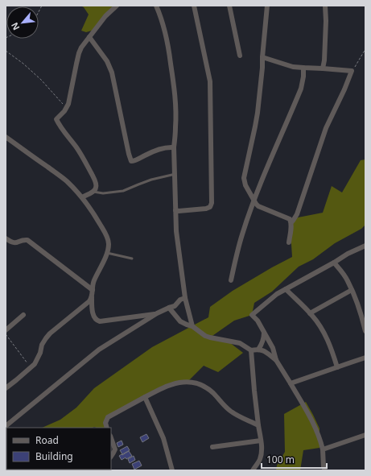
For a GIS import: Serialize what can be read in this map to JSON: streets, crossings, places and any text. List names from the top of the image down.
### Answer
{
  "legend": ["Road", "Building"],
  "scale_bar": "100 m",
  "north": "bottom left"
}
